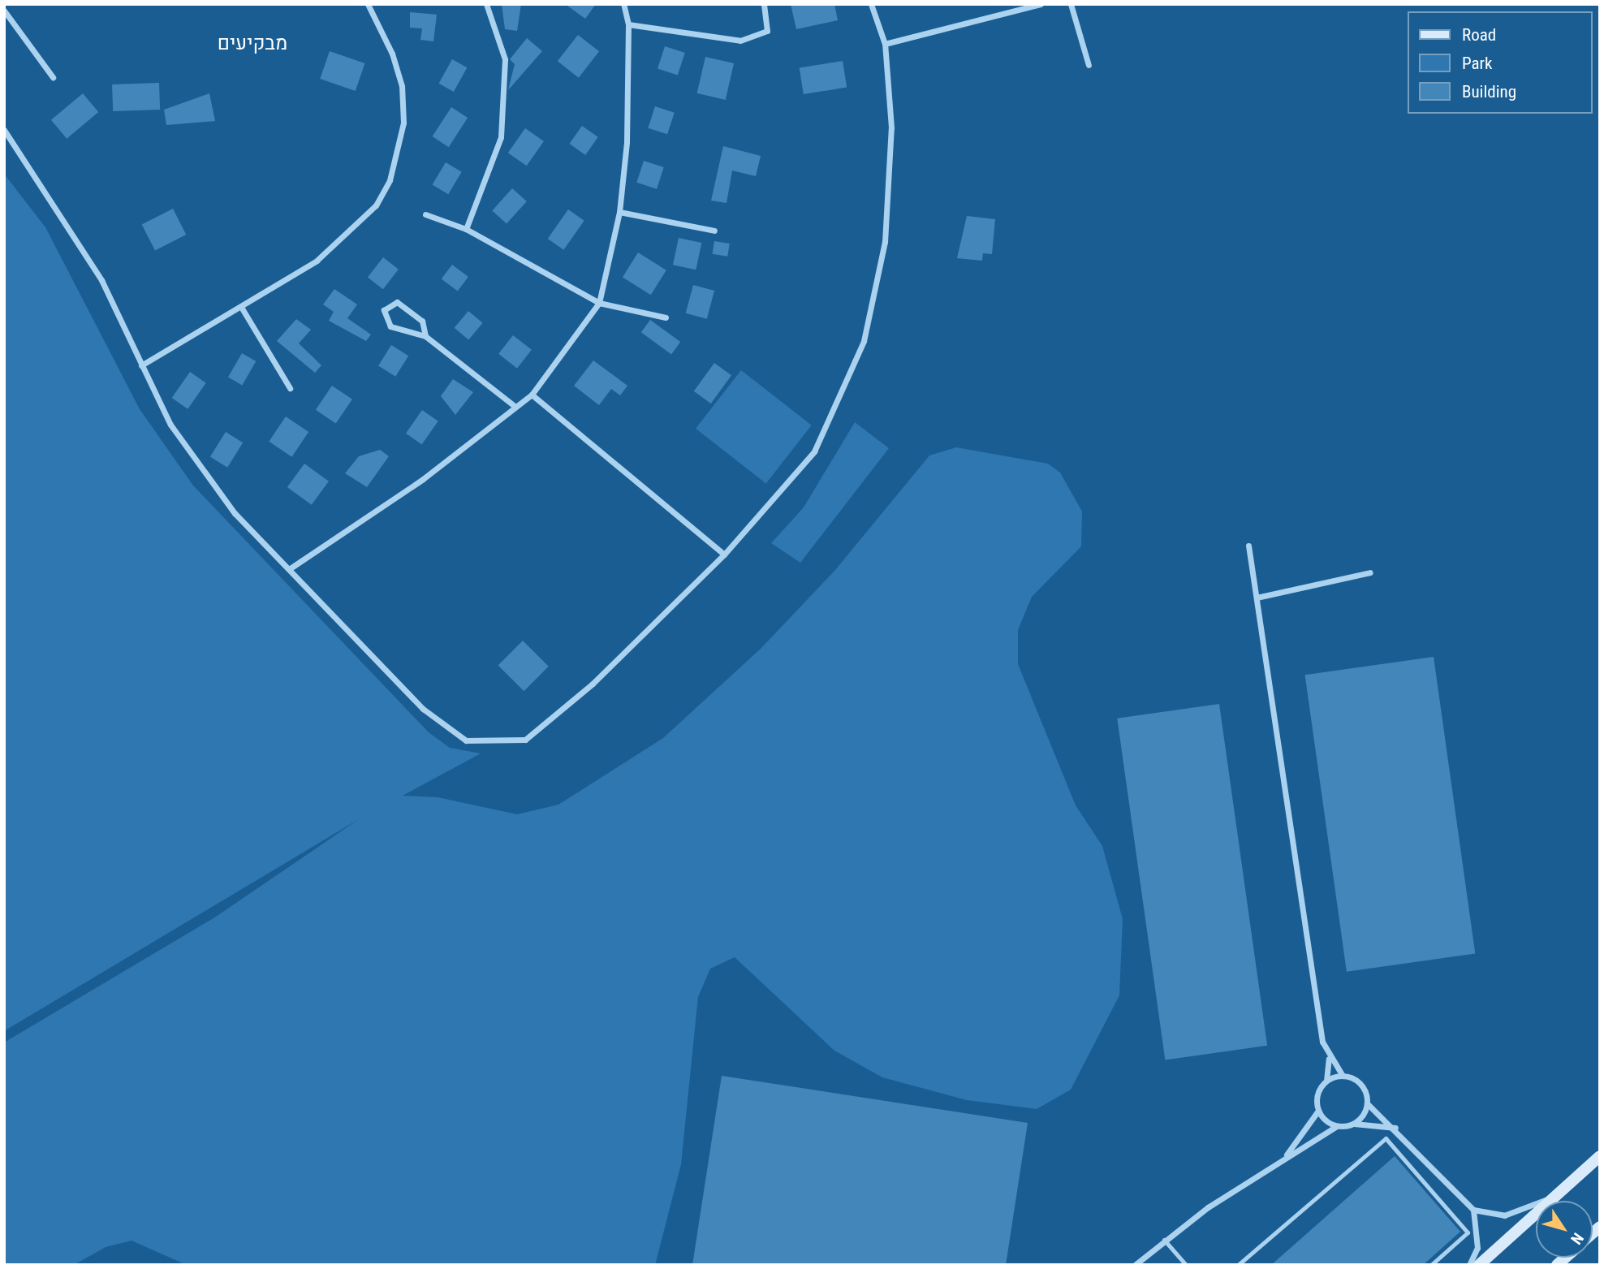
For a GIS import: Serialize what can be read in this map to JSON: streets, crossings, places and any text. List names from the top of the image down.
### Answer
{
  "districts": ["מבקיעים"],
  "legend": ["Road", "Park", "Building"],
  "north": "bottom right"
}
